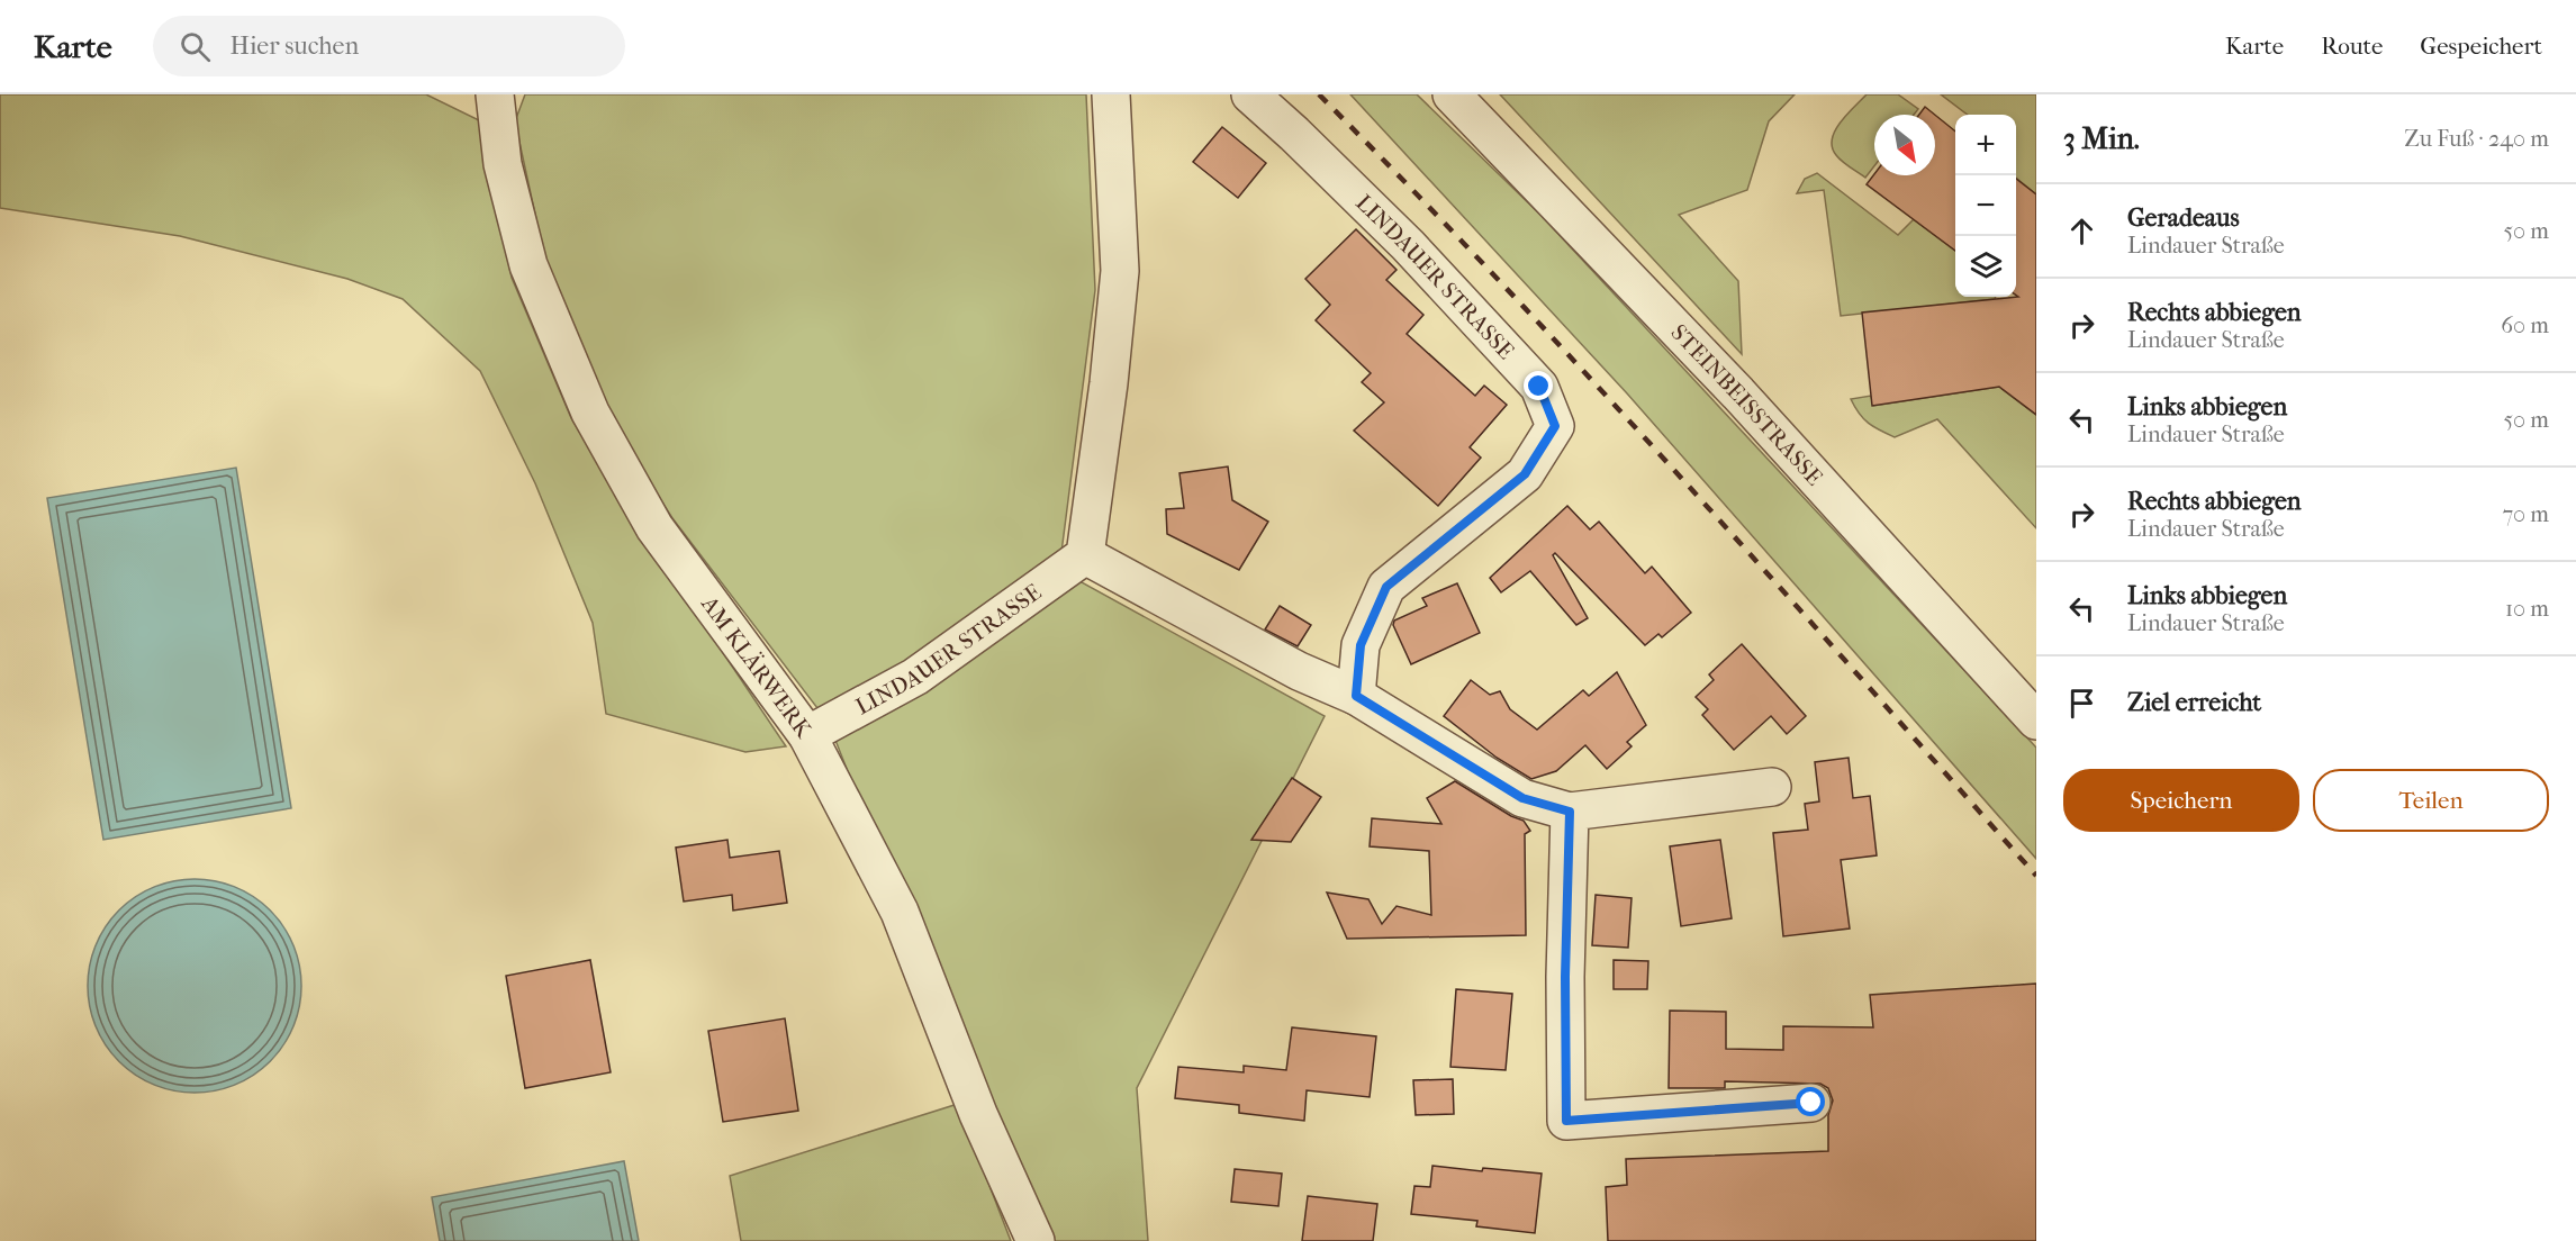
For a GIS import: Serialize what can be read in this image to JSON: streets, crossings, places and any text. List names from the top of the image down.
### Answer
{
  "streets": {
    "street": ["LINDAUER STRASSE", "STEINBEISSTRASSE", "AM KLÄRWERK"]
  },
  "crossings": [
    ["LINDAUER STRASSE", "AM KLÄRWERK"]
  ],
  "north": "bottom right",
  "page": {
    "header": "Karte",
    "search": "Hier suchen",
    "nav": ["Karte", "Route", "Gespeichert"],
    "heading": ["3 Min.", "Zu Fuß · 240 m"],
    "map_buttons": ["+", "−"],
    "list": [
      ["Geradeaus", "Lindauer Straße", "50 m"],
      ["Rechts abbiegen", "Lindauer Straße", "60 m"],
      ["Links abbiegen", "Lindauer Straße", "50 m"],
      ["Rechts abbiegen", "Lindauer Straße", "70 m"],
      ["Links abbiegen", "Lindauer Straße", "10 m"],
      "Ziel erreicht"
    ],
    "buttons": ["Speichern", "Teilen"]
  }
}
